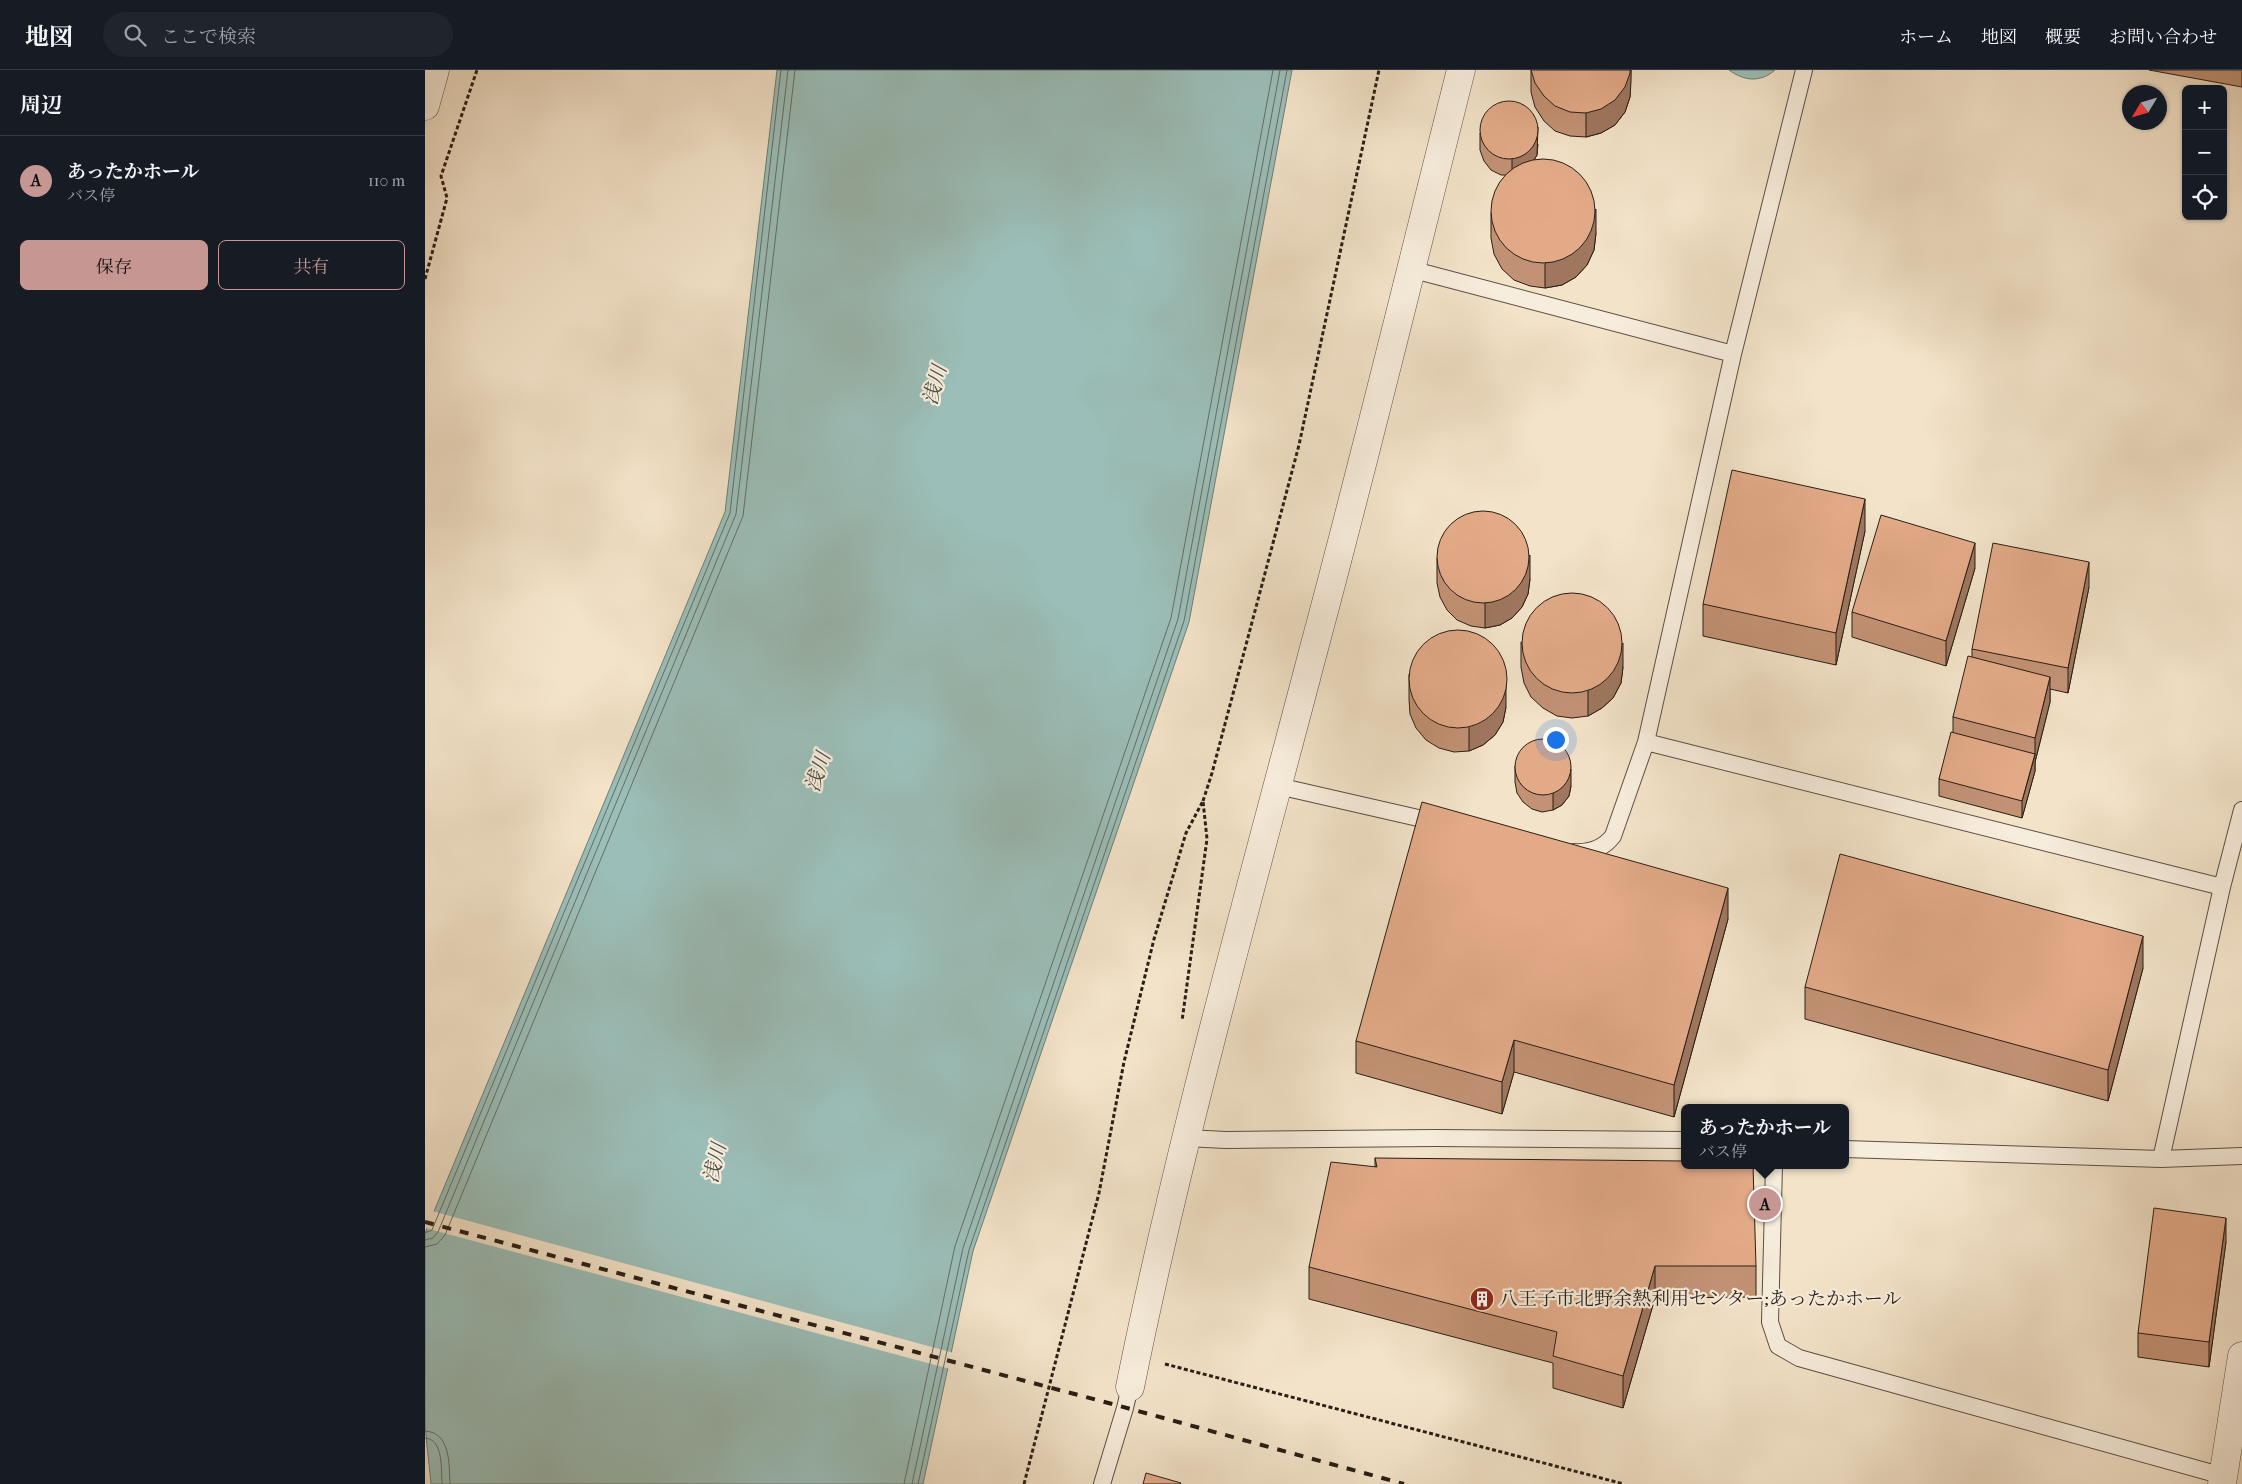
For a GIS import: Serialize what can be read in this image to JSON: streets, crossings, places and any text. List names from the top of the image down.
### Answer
{
  "water": ["浅川"],
  "places": {
    "building": ["八王子市北野余熱利用センター;あったかホール"]
  },
  "north": "bottom left",
  "page": {
    "header": "地図",
    "search": "ここで検索",
    "nav": [
      "ホーム",
      "地図",
      "概要",
      "お問い合わせ"
    ],
    "heading": "周辺",
    "map_buttons": ["+", "−"],
    "list": [
      {
        "mark": "A",
        "name": "あったかホール",
        "note": "バス停",
        "value": "110 m"
      }
    ],
    "buttons": ["保存", "共有"],
    "popup": ["あったかホール", "バス停"],
    "pins": "A"
  }
}
